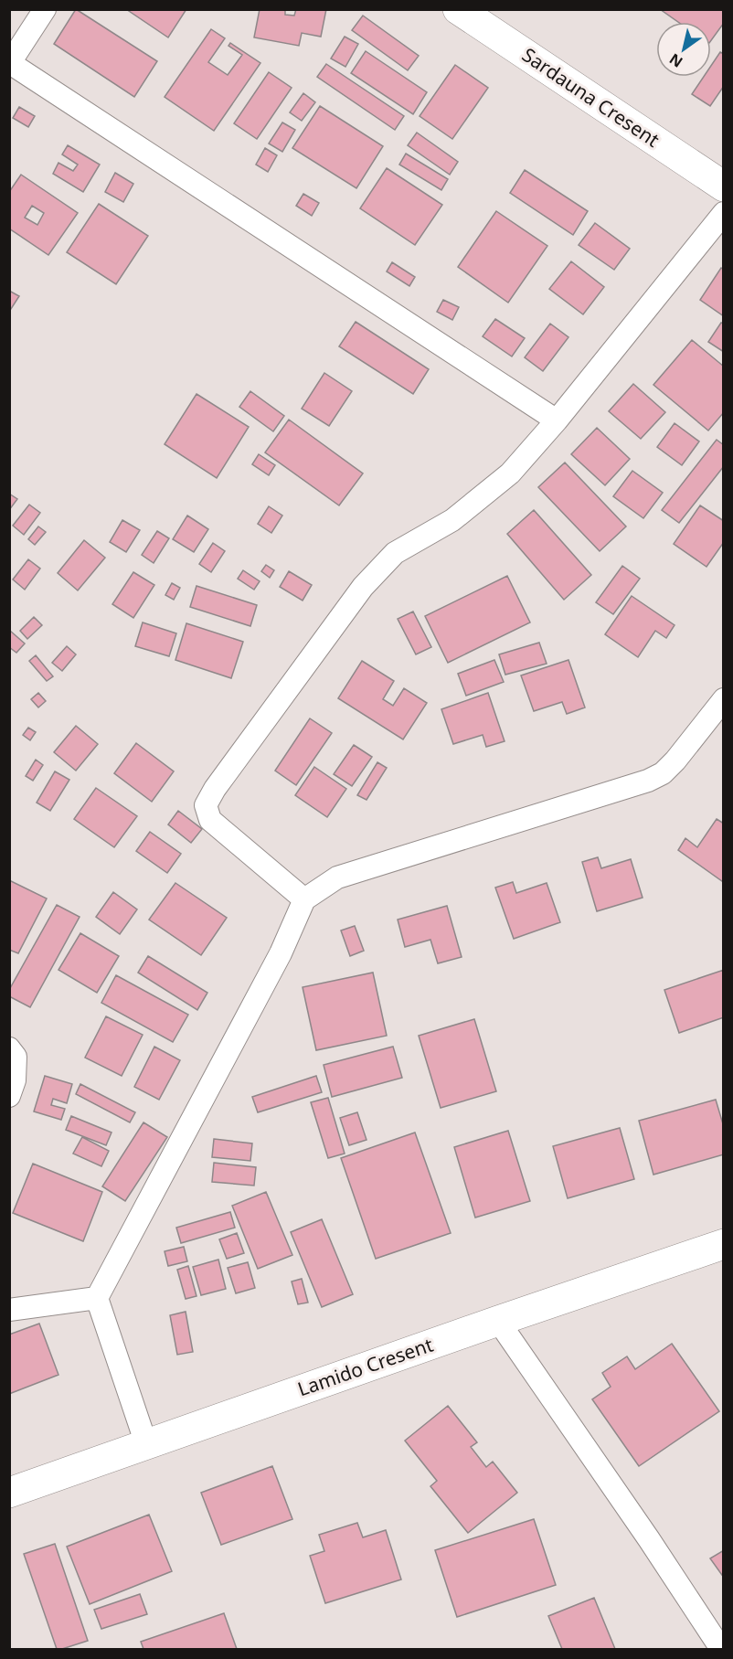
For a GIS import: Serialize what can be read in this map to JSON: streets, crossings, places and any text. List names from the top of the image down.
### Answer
{
  "streets": {
    "street": ["Sardauna Cresent", "Lamido Cresent"]
  },
  "north": "bottom left"
}
